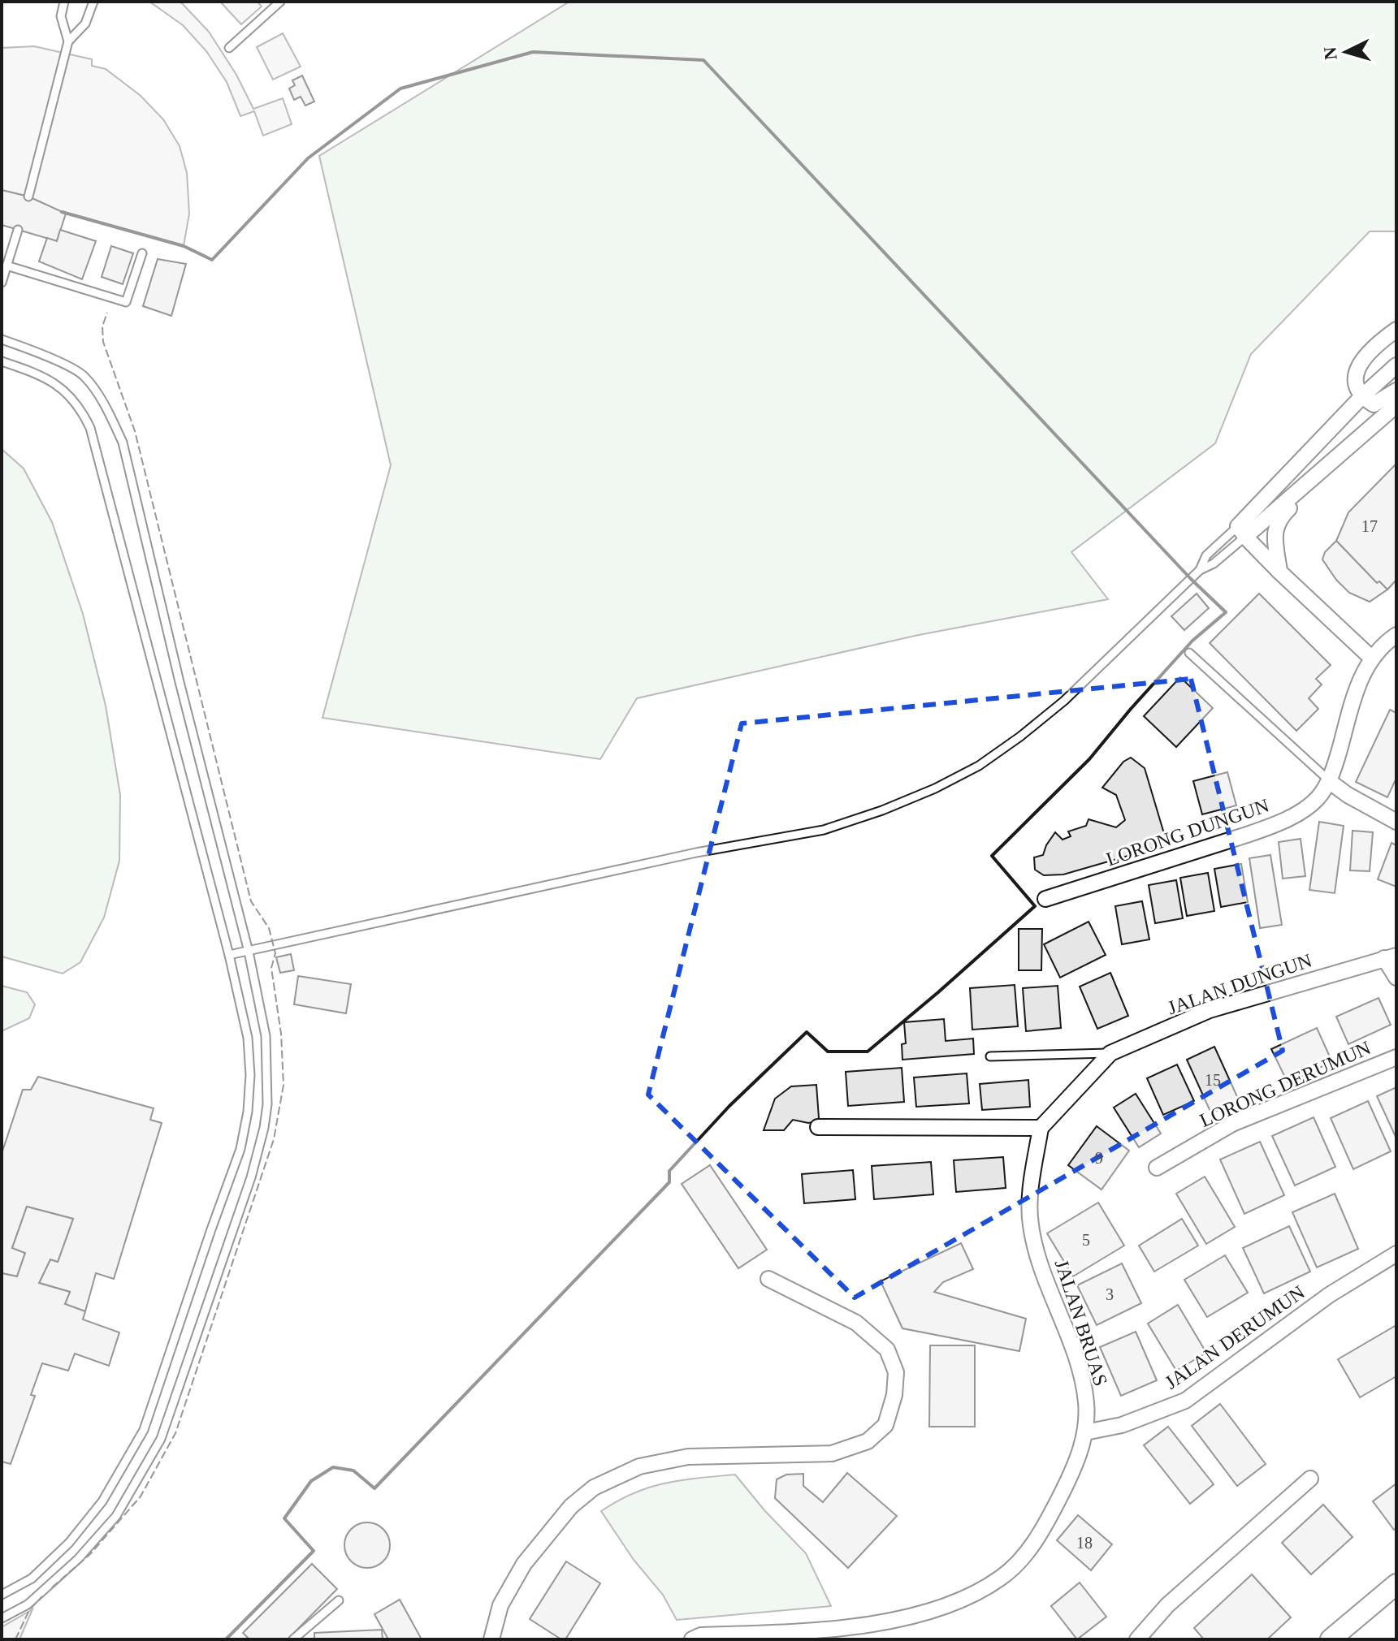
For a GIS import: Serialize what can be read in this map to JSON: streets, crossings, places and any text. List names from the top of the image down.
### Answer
{
  "streets": {
    "street": [
      "LORONG DUNGUN",
      "JALAN DUNGUN",
      "LORONG DERUMUN",
      "JALAN BRUAS",
      "JALAN DERUMUN"
    ]
  },
  "crossings": [
    ["JALAN DUNGUN", "JALAN BRUAS"],
    ["JALAN BRUAS", "JALAN DERUMUN"]
  ],
  "house_numbers": [
    "17",
    "15",
    "9",
    "5",
    "3",
    "18"
  ],
  "north": "left"
}
